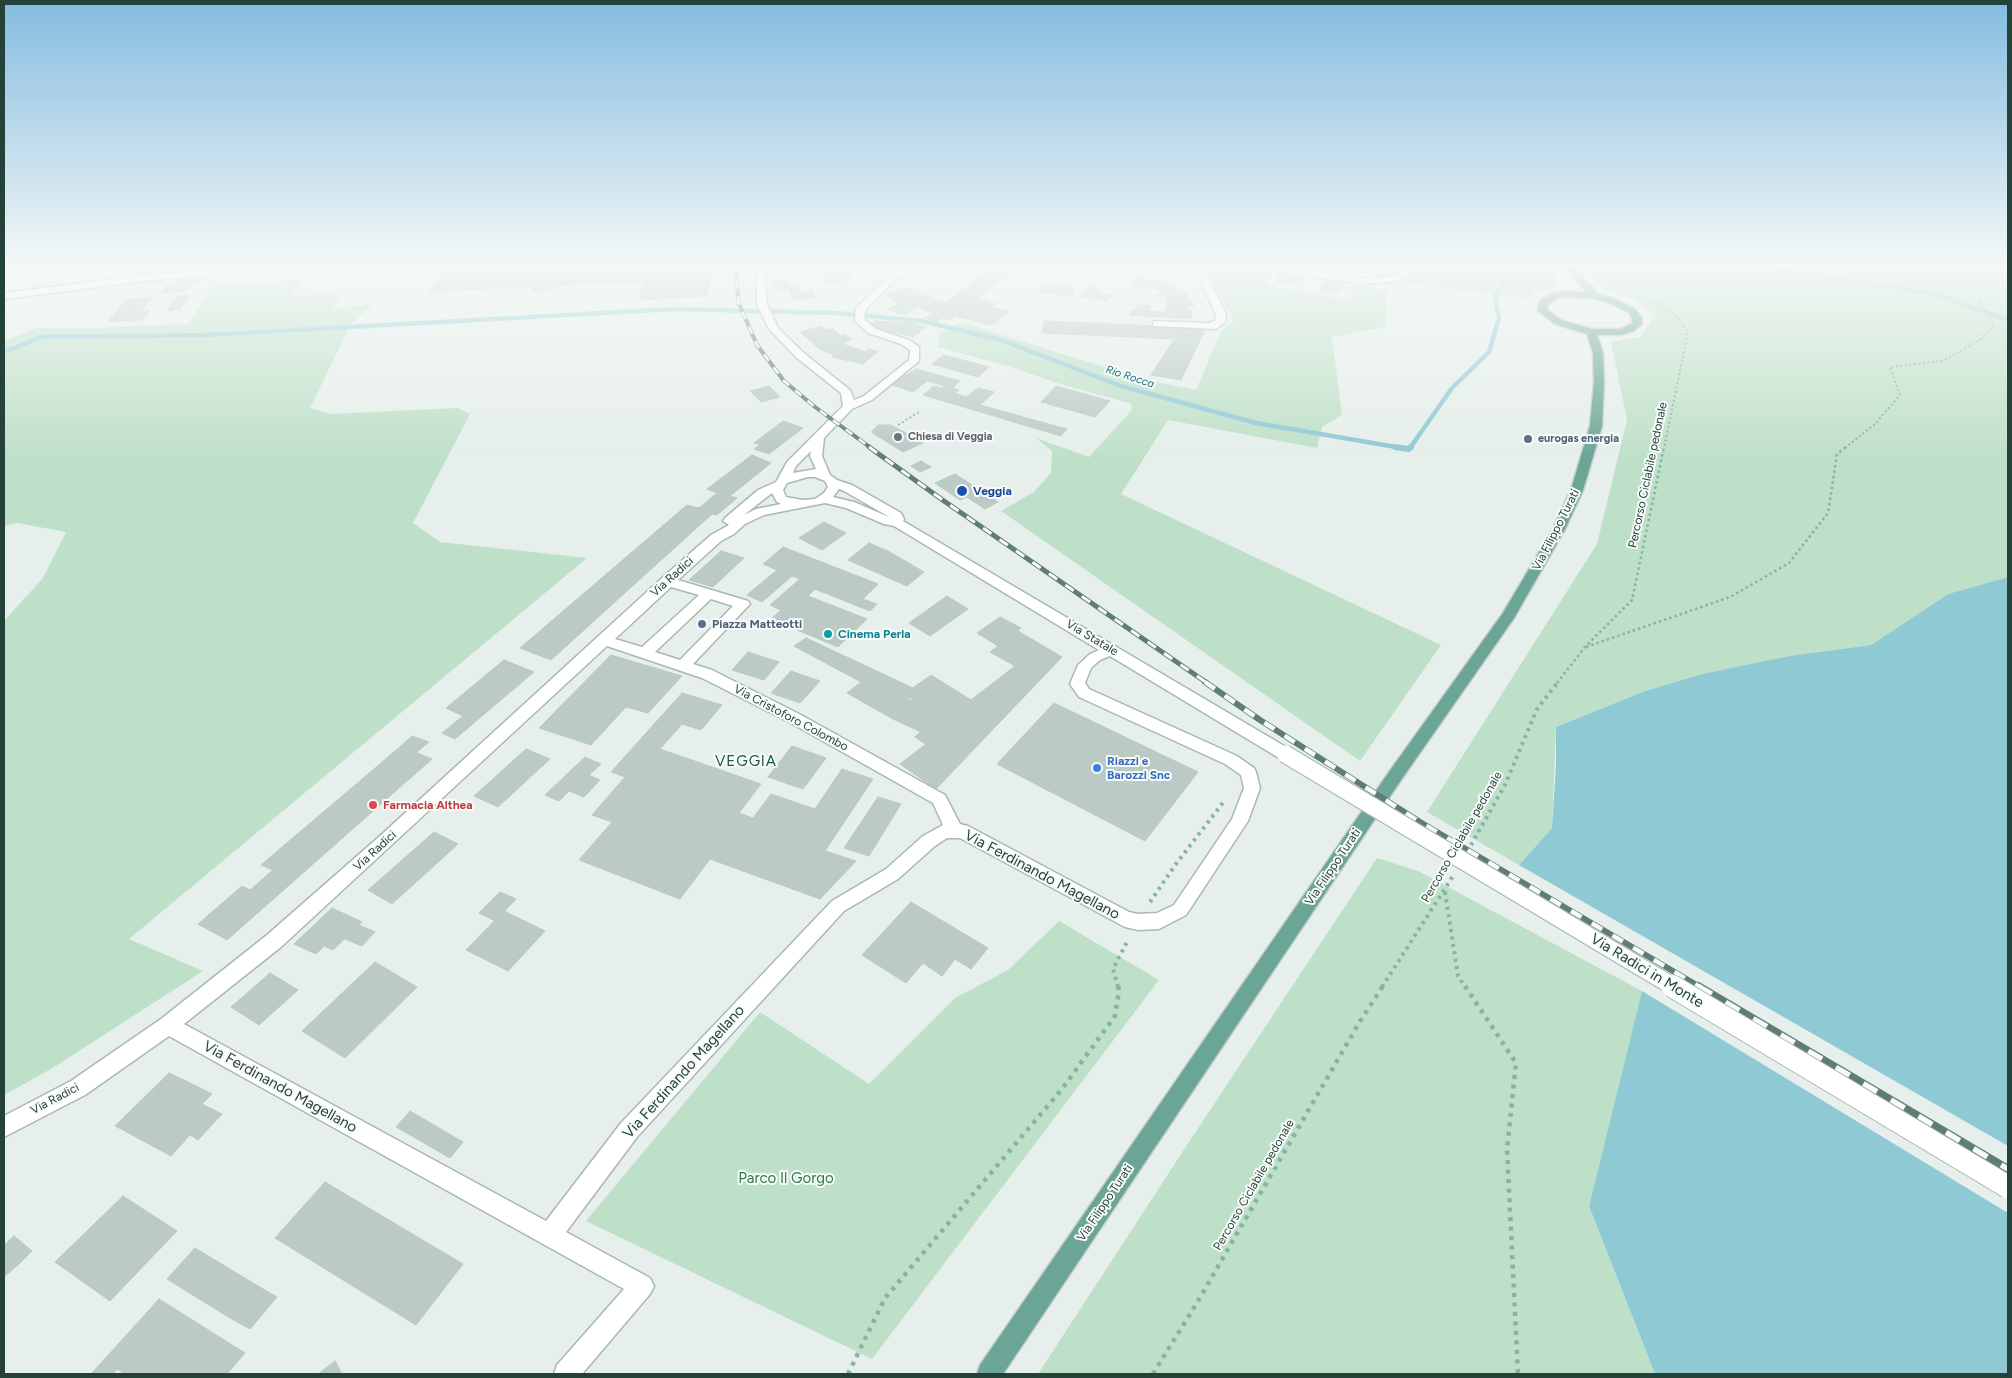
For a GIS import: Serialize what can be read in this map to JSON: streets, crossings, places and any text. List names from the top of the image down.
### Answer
{
  "streets": {
    "main road": ["Via Filippo Turati"],
    "street": [
      "Via Radici",
      "Via Statale",
      "Via Cristoforo Colombo",
      "Via Ferdinando Magellano",
      "Via Radici in Monte"
    ],
    "path": ["Percorso Ciclabile pedonale"]
  },
  "crossings": [
    ["Via Radici", "Via Statale"],
    ["Via Radici", "Via Cristoforo Colombo"],
    ["Via Radici", "Via Ferdinando Magellano"],
    ["Via Statale", "Via Ferdinando Magellano"],
    ["Via Statale", "Via Radici in Monte"],
    ["Via Cristoforo Colombo", "Via Ferdinando Magellano"]
  ],
  "districts": ["VEGGIA"],
  "water": ["Rio Rocca"],
  "parks": ["Parco Il Gorgo"],
  "places": [
    "Chiesa di Veggia",
    "eurogas energia",
    "Veggia",
    "Piazza Matteotti",
    "Cinema Perla",
    "Riazzi e Barozzi Snc",
    "Farmacia Althea"
  ]
}
